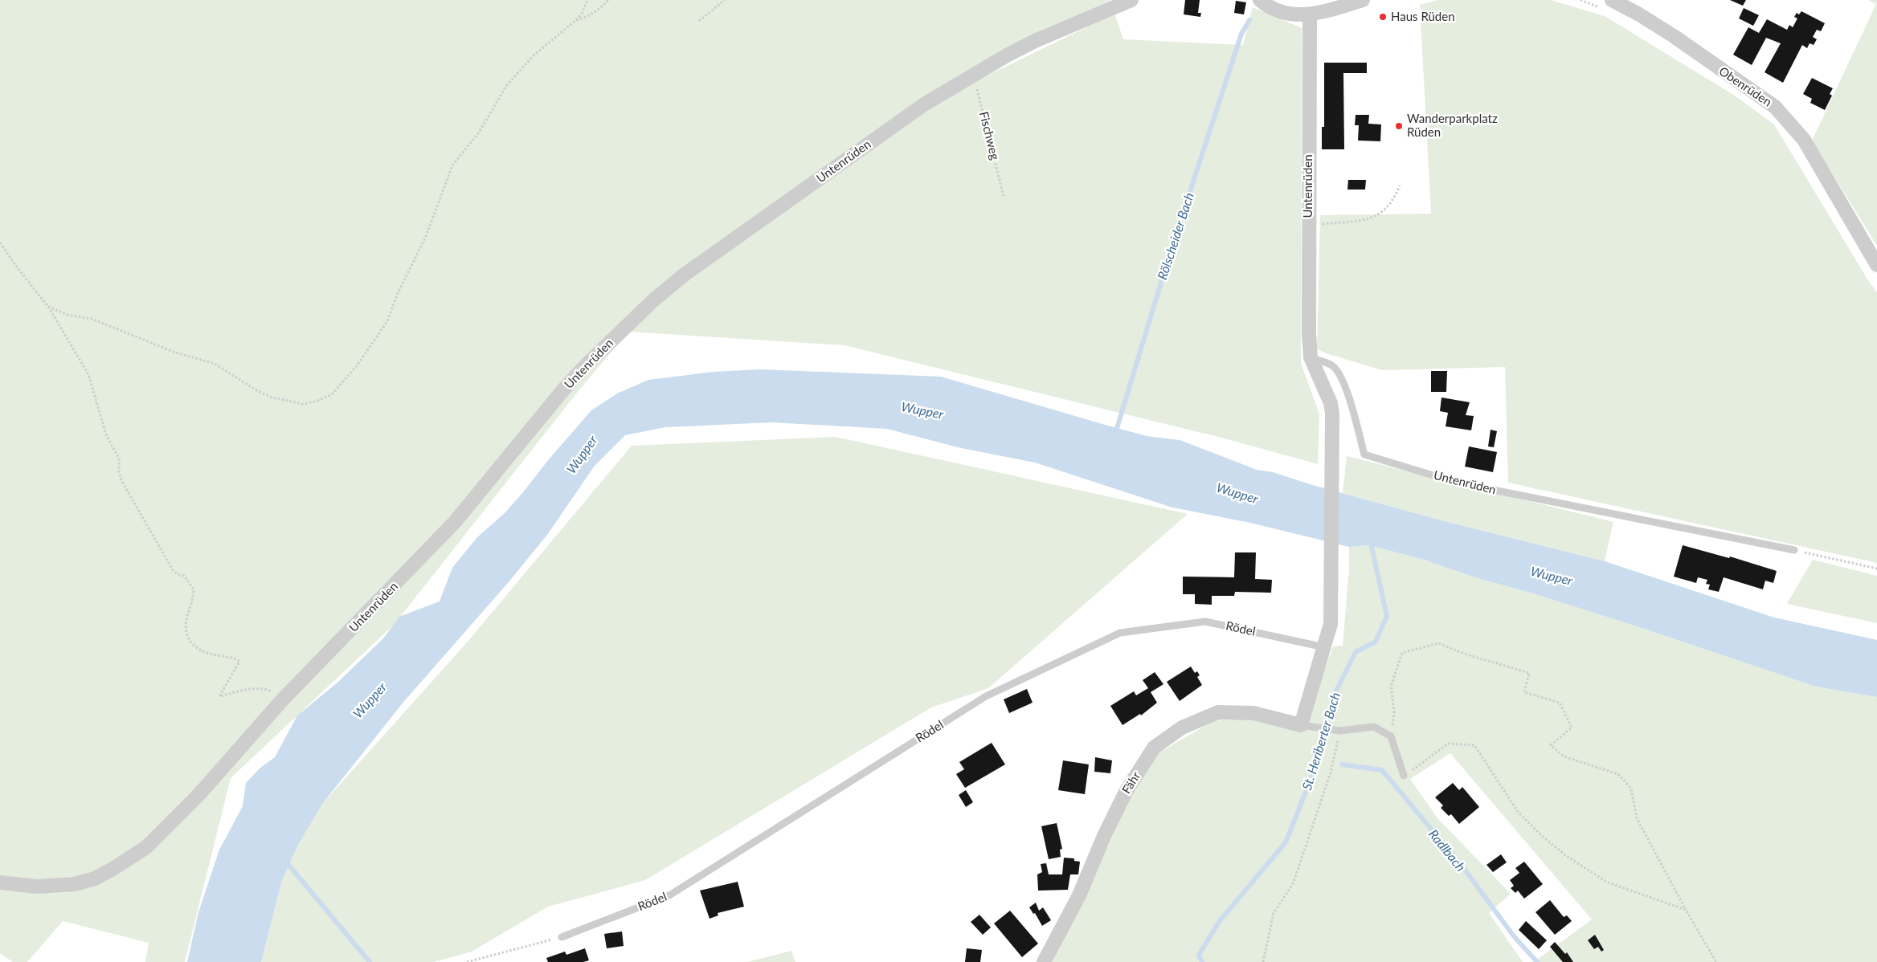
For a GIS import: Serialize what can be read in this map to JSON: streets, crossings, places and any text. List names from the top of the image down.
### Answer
{
  "streets": {
    "street": ["Obenrüden", "Untenrüden", "Fähr"],
    "lane": ["Rödel"],
    "path": ["Fischweg"]
  },
  "crossings": [
    ["Fischweg", "Untenrüden"],
    ["Untenrüden", "Rödel"]
  ],
  "water": [
    "Rölscheider Bach",
    "Wupper",
    "St. Heriberter Bach",
    "Radlbach"
  ],
  "places": ["Haus Rüden", "Wanderparkplatz Rüden"]
}
